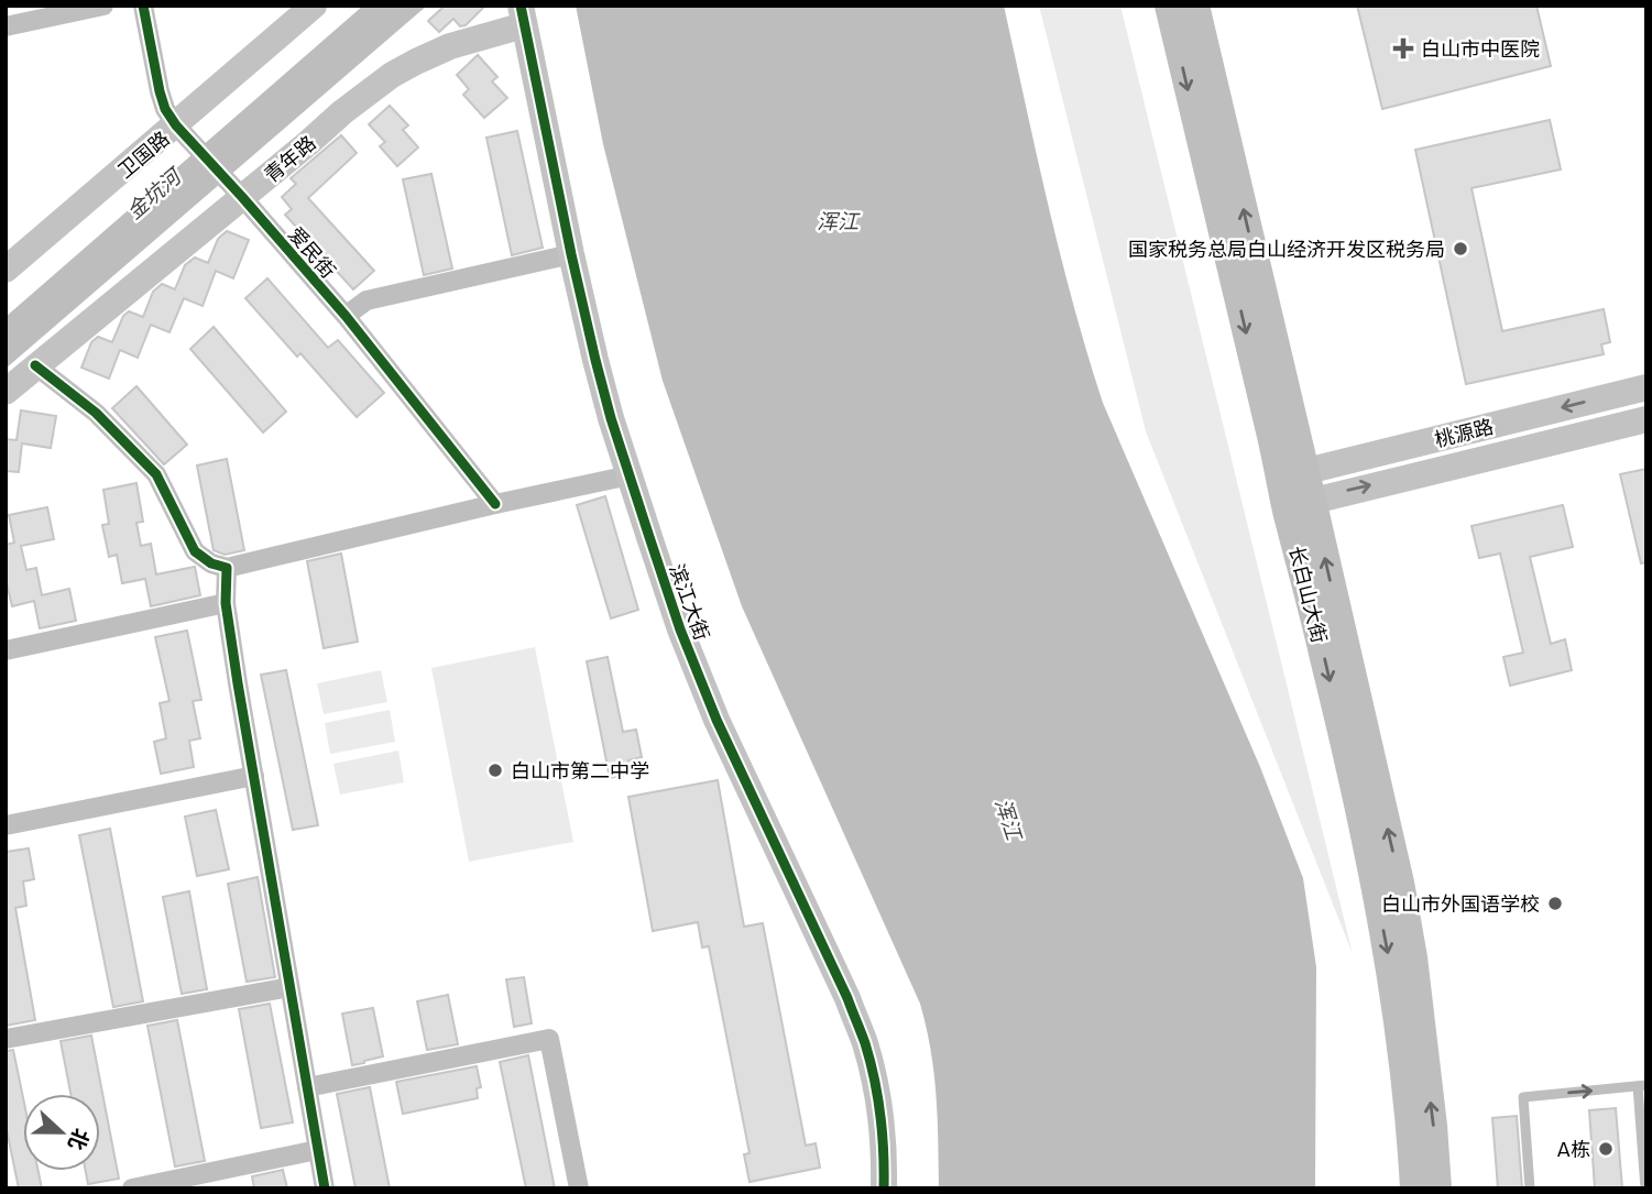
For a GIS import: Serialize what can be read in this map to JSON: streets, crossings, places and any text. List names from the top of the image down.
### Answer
{
  "streets": {
    "main road": ["长白山大街"],
    "street": [
      "卫国路",
      "青年路",
      "爱民街",
      "桃源路",
      "滨江大街"
    ]
  },
  "crossings": [
    ["卫国路", "爱民街"],
    ["青年路", "爱民街"],
    ["青年路", "滨江大街"],
    ["桃源路", "长白山大街"]
  ],
  "water": ["金坑河", "浑江"],
  "places": {
    "health": ["白山市中医院"],
    "other": [
      "国家税务总局白山经济开发区税务局",
      "白山市第二中学",
      "白山市外国语学校",
      "A栋"
    ]
  },
  "north": "right"
}
